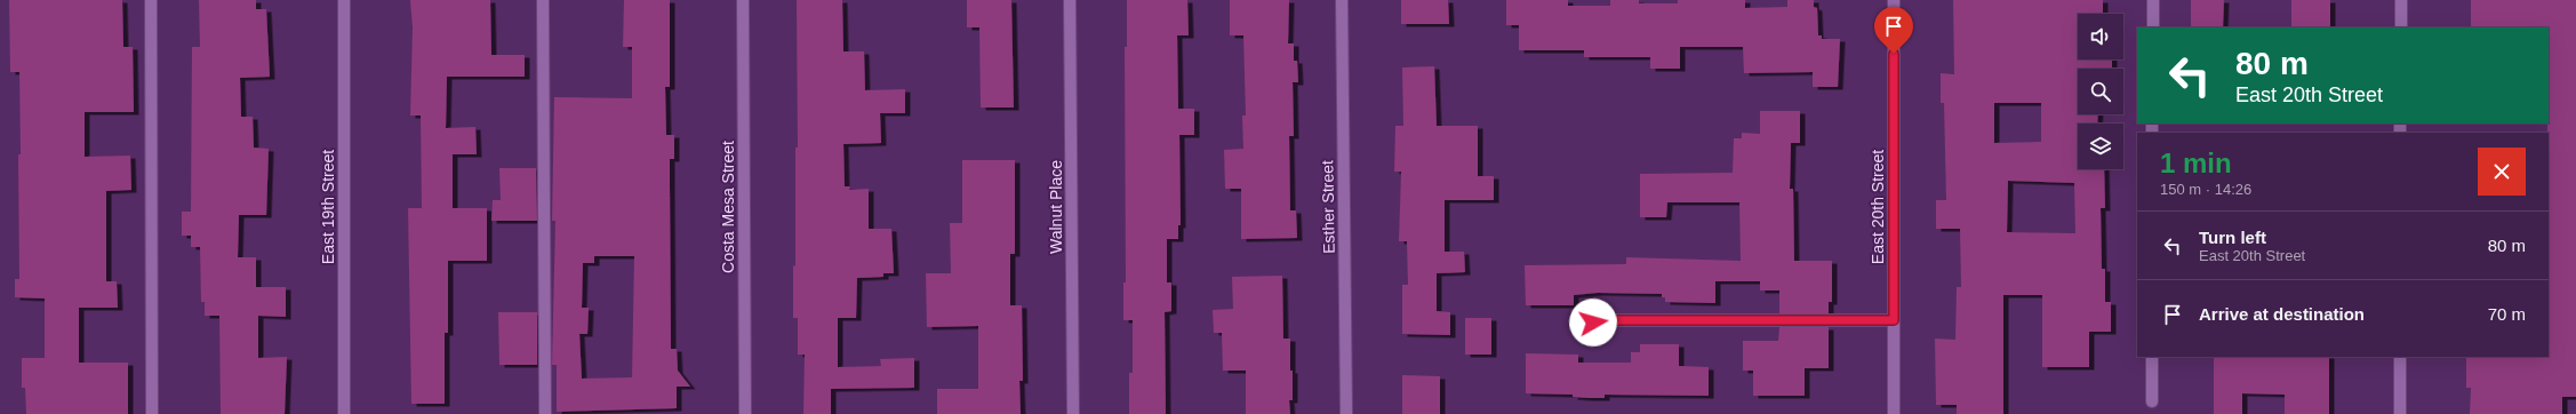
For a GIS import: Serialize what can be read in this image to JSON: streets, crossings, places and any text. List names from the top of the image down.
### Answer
{
  "streets": {
    "street": [
      "East 19th Street",
      "Costa Mesa Street",
      "Walnut Place",
      "Esther Street",
      "East 20th Street"
    ]
  },
  "page": {
    "turn": ["80 m", "East 20th Street"],
    "heading": ["1 min", "150 m · 14:26"],
    "list": [
      {
        "name": "Turn left",
        "note": "East 20th Street",
        "value": "80 m"
      },
      {
        "name": "Arrive at destination",
        "value": "70 m"
      }
    ]
  }
}
